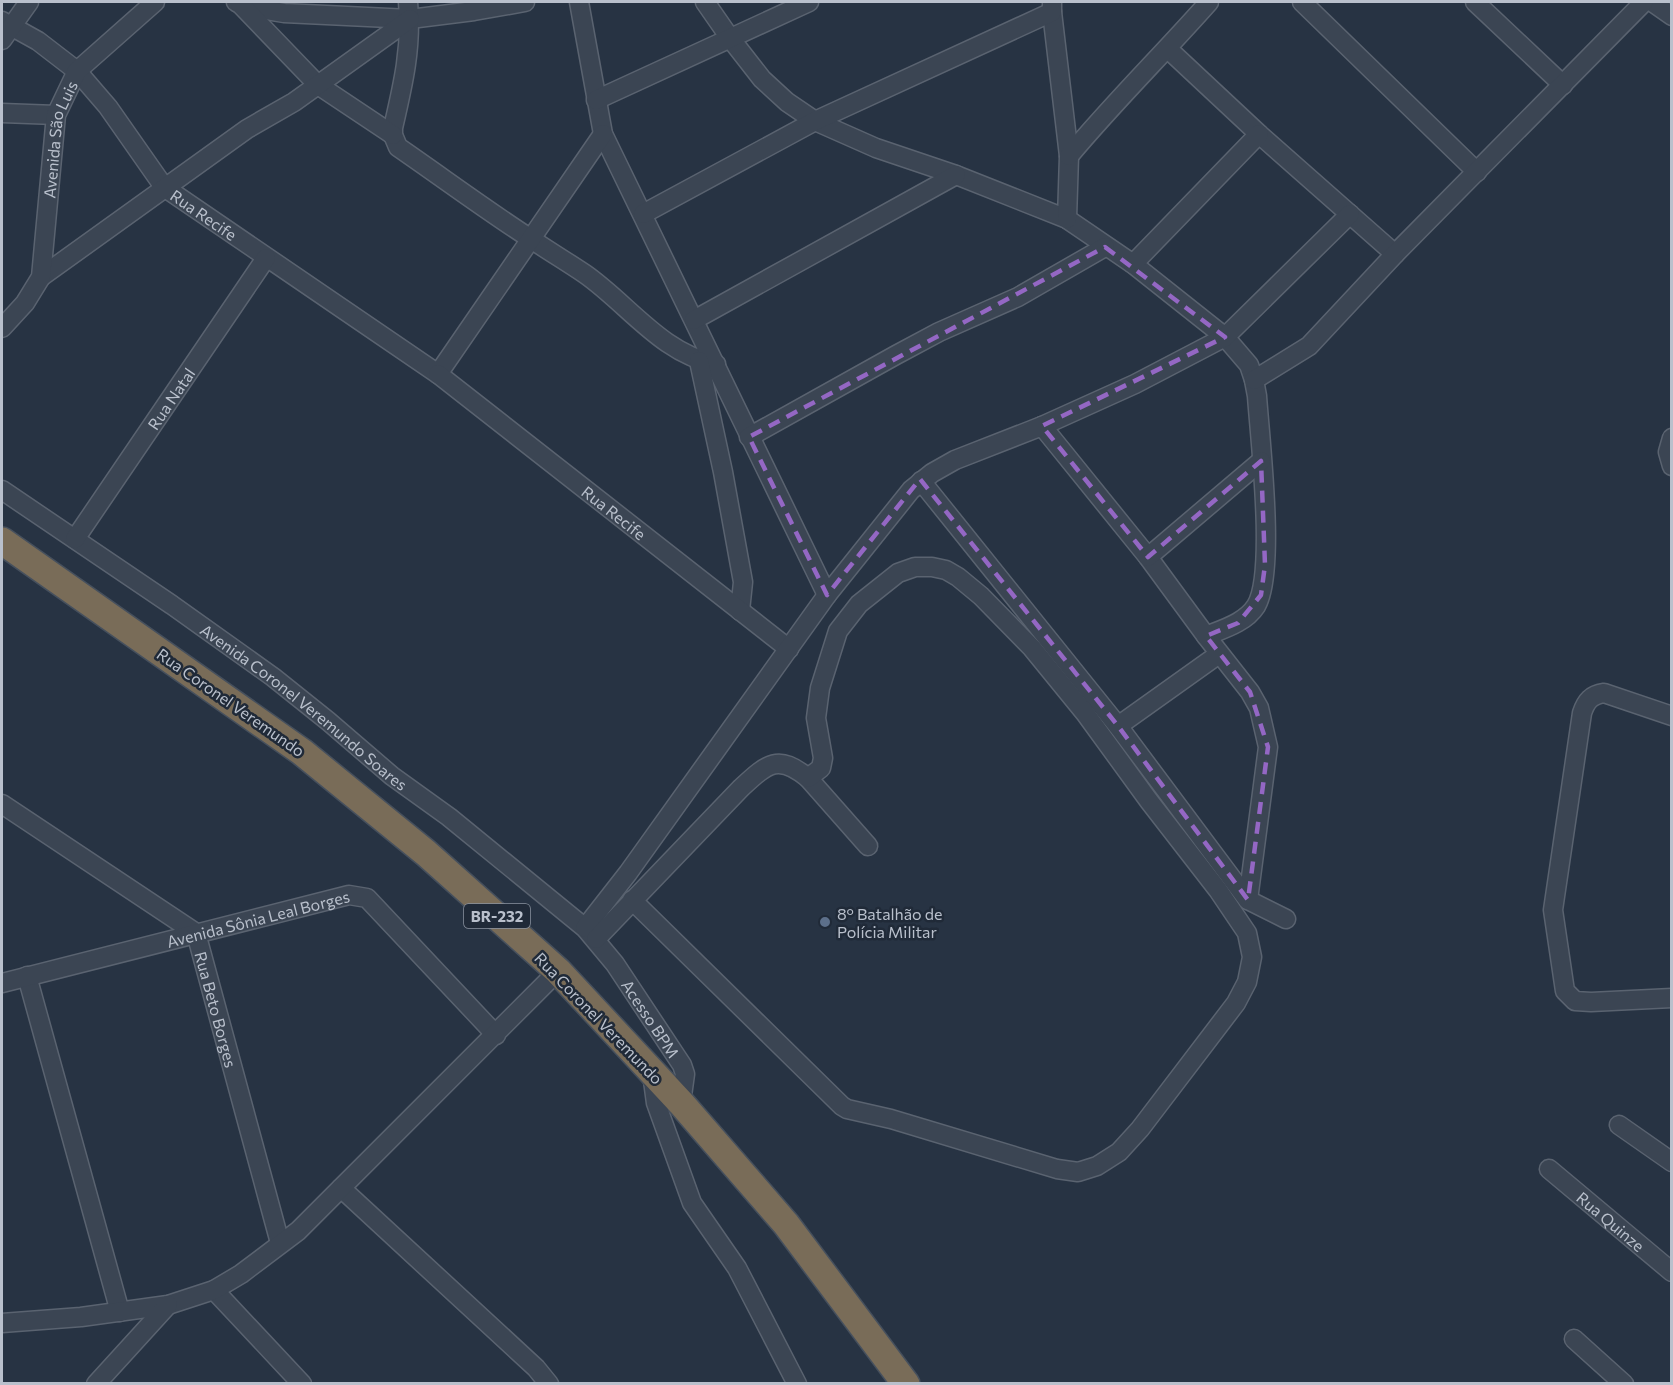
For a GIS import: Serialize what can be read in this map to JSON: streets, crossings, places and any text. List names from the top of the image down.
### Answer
{
  "streets": {
    "highway": ["Rua Coronel Veremundo", "BR-232"],
    "street": [
      "Avenida São Luis",
      "Rua Recife",
      "Rua Natal",
      "Avenida Coronel Veremundo Soares",
      "Avenida Sônia Leal Borges",
      "Rua Beto Borges",
      "Acesso BPM",
      "Rua Quinze"
    ]
  },
  "crossings": [
    ["Avenida São Luis", "Rua Recife"],
    ["Rua Recife", "Rua Natal"],
    ["Rua Natal", "Avenida Coronel Veremundo Soares"],
    ["Rua Coronel Veremundo", "Acesso BPM"],
    ["Avenida Coronel Veremundo Soares", "Acesso BPM"],
    ["Avenida Sônia Leal Borges", "Rua Beto Borges"]
  ],
  "places": ["8º Batalhão de Polícia Militar"]
}
